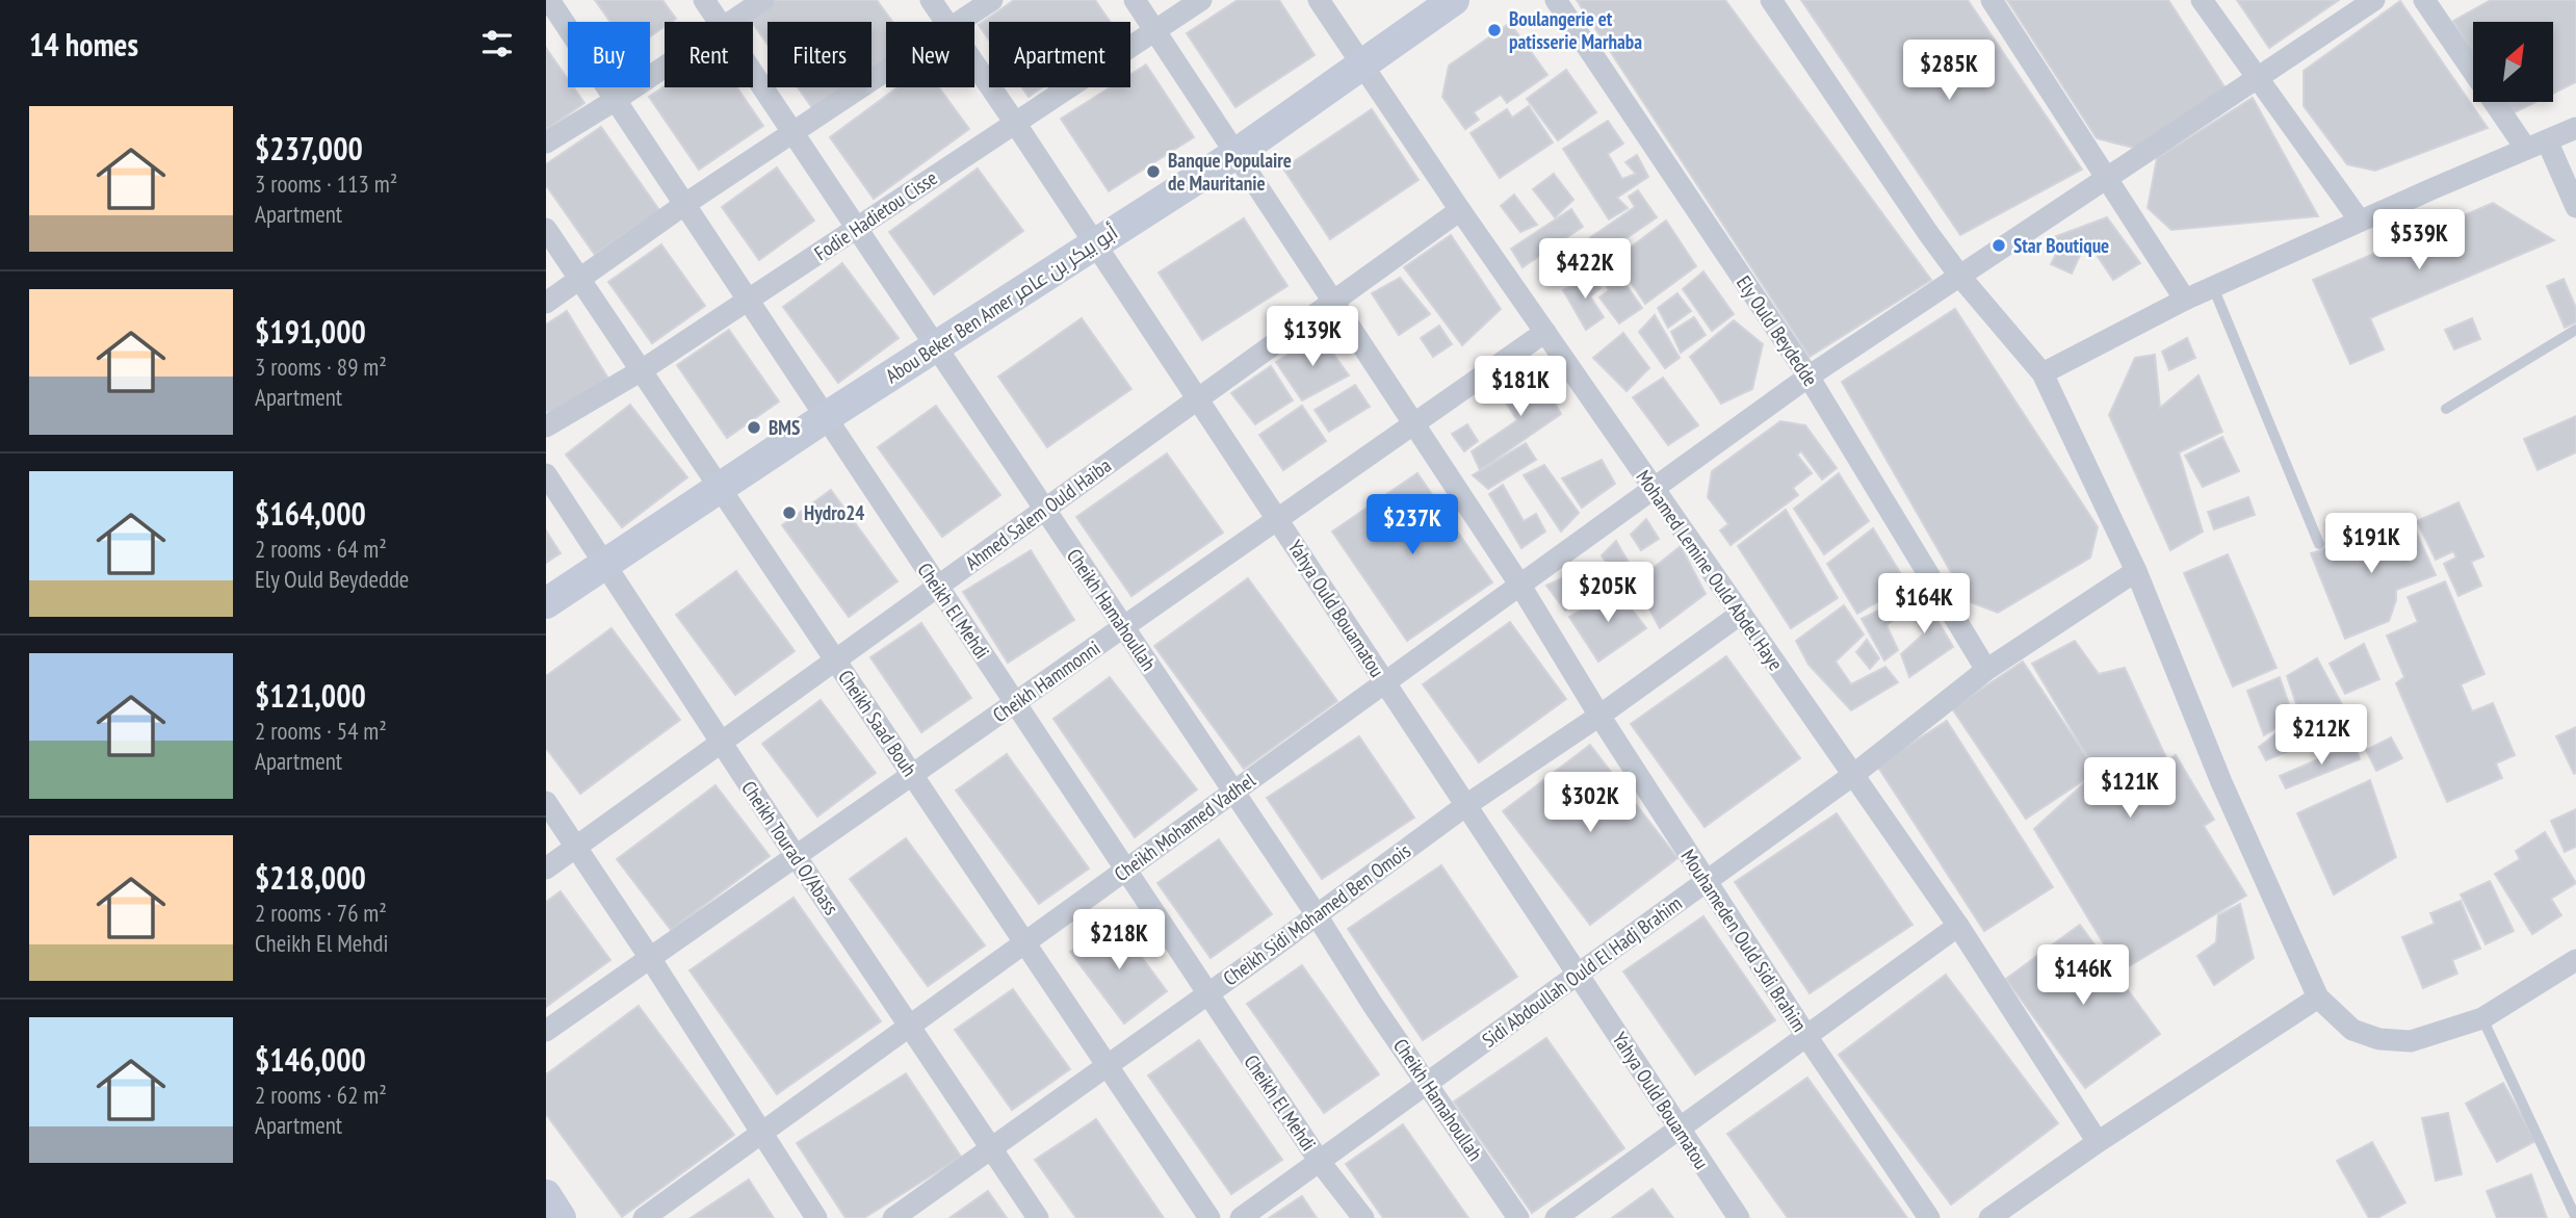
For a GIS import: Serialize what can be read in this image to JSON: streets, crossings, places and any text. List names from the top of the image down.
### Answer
{
  "streets": {
    "street": [
      "Fodie Hadietou Cisse",
      "Abou Beker Ben Amer أبو بيكر بن عامر",
      "Ely Ould Beydedde",
      "Ahmed Salem Ould Haiba",
      "Mohamed Lemine Ould Abdel Haye",
      "Yahya Ould Bouamatou",
      "Cheikh Hamahoullah",
      "Cheikh El Mehdi",
      "Cheikh Hammonni",
      "Cheikh Saad Bouh",
      "Cheikh Mohamed Vadhel",
      "Cheikh Tourad O/Abass",
      "Cheikh Sidi Mohamed Ben Omois",
      "Mouhameden Ould Sidi Brahim",
      "Sidi Abdoullah Ould El Hadj Brahim"
    ]
  },
  "crossings": [
    ["Fodie Hadietou Cisse", "Yahya Ould Bouamatou"],
    ["Fodie Hadietou Cisse", "Cheikh Hamahoullah"],
    ["Fodie Hadietou Cisse", "Cheikh El Mehdi"],
    ["Fodie Hadietou Cisse", "Cheikh Saad Bouh"],
    ["Fodie Hadietou Cisse", "Mouhameden Ould Sidi Brahim"],
    ["Abou Beker Ben Amer أبو بيكر بن عامر", "Mohamed Lemine Ould Abdel Haye"],
    ["Abou Beker Ben Amer أبو بيكر بن عامر", "Yahya Ould Bouamatou"],
    ["Abou Beker Ben Amer أبو بيكر بن عامر", "Cheikh Hamahoullah"],
    ["Abou Beker Ben Amer أبو بيكر بن عامر", "Cheikh El Mehdi"],
    ["Abou Beker Ben Amer أبو بيكر بن عامر", "Cheikh Saad Bouh"],
    ["Abou Beker Ben Amer أبو بيكر بن عامر", "Cheikh Tourad O/Abass"],
    ["Abou Beker Ben Amer أبو بيكر بن عامر", "Mouhameden Ould Sidi Brahim"],
    ["Ely Ould Beydedde", "Cheikh Mohamed Vadhel"],
    ["Ely Ould Beydedde", "Sidi Abdoullah Ould El Hadj Brahim"],
    ["Ahmed Salem Ould Haiba", "Mohamed Lemine Ould Abdel Haye"],
    ["Ahmed Salem Ould Haiba", "Yahya Ould Bouamatou"],
    ["Ahmed Salem Ould Haiba", "Cheikh Hamahoullah"],
    ["Ahmed Salem Ould Haiba", "Cheikh El Mehdi"],
    ["Ahmed Salem Ould Haiba", "Cheikh Saad Bouh"],
    ["Ahmed Salem Ould Haiba", "Cheikh Tourad O/Abass"],
    ["Ahmed Salem Ould Haiba", "Mouhameden Ould Sidi Brahim"],
    ["Mohamed Lemine Ould Abdel Haye", "Cheikh Hammonni"],
    ["Mohamed Lemine Ould Abdel Haye", "Cheikh Mohamed Vadhel"],
    ["Mohamed Lemine Ould Abdel Haye", "Cheikh Sidi Mohamed Ben Omois"],
    ["Mohamed Lemine Ould Abdel Haye", "Sidi Abdoullah Ould El Hadj Brahim"],
    ["Yahya Ould Bouamatou", "Cheikh Hammonni"],
    ["Yahya Ould Bouamatou", "Cheikh Mohamed Vadhel"],
    ["Yahya Ould Bouamatou", "Cheikh Sidi Mohamed Ben Omois"],
    ["Yahya Ould Bouamatou", "Sidi Abdoullah Ould El Hadj Brahim"],
    ["Cheikh Hamahoullah", "Cheikh Hammonni"],
    ["Cheikh Hamahoullah", "Cheikh Mohamed Vadhel"],
    ["Cheikh Hamahoullah", "Cheikh Sidi Mohamed Ben Omois"],
    ["Cheikh Hamahoullah", "Sidi Abdoullah Ould El Hadj Brahim"],
    ["Cheikh El Mehdi", "Cheikh Hammonni"],
    ["Cheikh El Mehdi", "Cheikh Mohamed Vadhel"],
    ["Cheikh El Mehdi", "Cheikh Sidi Mohamed Ben Omois"],
    ["Cheikh El Mehdi", "Sidi Abdoullah Ould El Hadj Brahim"],
    ["Cheikh Hammonni", "Cheikh Saad Bouh"],
    ["Cheikh Hammonni", "Cheikh Tourad O/Abass"],
    ["Cheikh Hammonni", "Mouhameden Ould Sidi Brahim"],
    ["Cheikh Saad Bouh", "Cheikh Mohamed Vadhel"],
    ["Cheikh Saad Bouh", "Cheikh Sidi Mohamed Ben Omois"],
    ["Cheikh Mohamed Vadhel", "Cheikh Tourad O/Abass"],
    ["Cheikh Mohamed Vadhel", "Mouhameden Ould Sidi Brahim"],
    ["Cheikh Tourad O/Abass", "Cheikh Sidi Mohamed Ben Omois"],
    ["Cheikh Sidi Mohamed Ben Omois", "Mouhameden Ould Sidi Brahim"],
    ["Mouhameden Ould Sidi Brahim", "Sidi Abdoullah Ould El Hadj Brahim"]
  ],
  "places": [
    "Boulangerie et patisserie Marhaba",
    "Banque Populaire de Mauritanie",
    "Star Boutique",
    "BMS",
    "Hydro24"
  ],
  "north": "top right",
  "page": {
    "heading": "14 homes",
    "chip": [
      "Buy",
      "Rent",
      "Filters",
      "New",
      "Apartment"
    ],
    "price": [
      "$285K",
      "$539K",
      "$422K",
      "$139K",
      "$181K",
      "$237K",
      "$191K",
      "$205K",
      "$164K",
      "$212K",
      "$121K",
      "$302K",
      "$218K",
      "$146K"
    ],
    "list": [
      {
        "name": "$237,000",
        "note": "3 rooms · 113 m² · Apartment"
      },
      {
        "name": "$191,000",
        "note": "3 rooms · 89 m² · Apartment"
      },
      {
        "name": "$164,000",
        "note": "2 rooms · 64 m² · Ely Ould Beydedde"
      },
      {
        "name": "$121,000",
        "note": "2 rooms · 54 m² · Apartment"
      },
      {
        "name": "$218,000",
        "note": "2 rooms · 76 m² · Cheikh El Mehdi"
      },
      {
        "name": "$146,000",
        "note": "2 rooms · 62 m² · Apartment"
      }
    ]
  }
}
